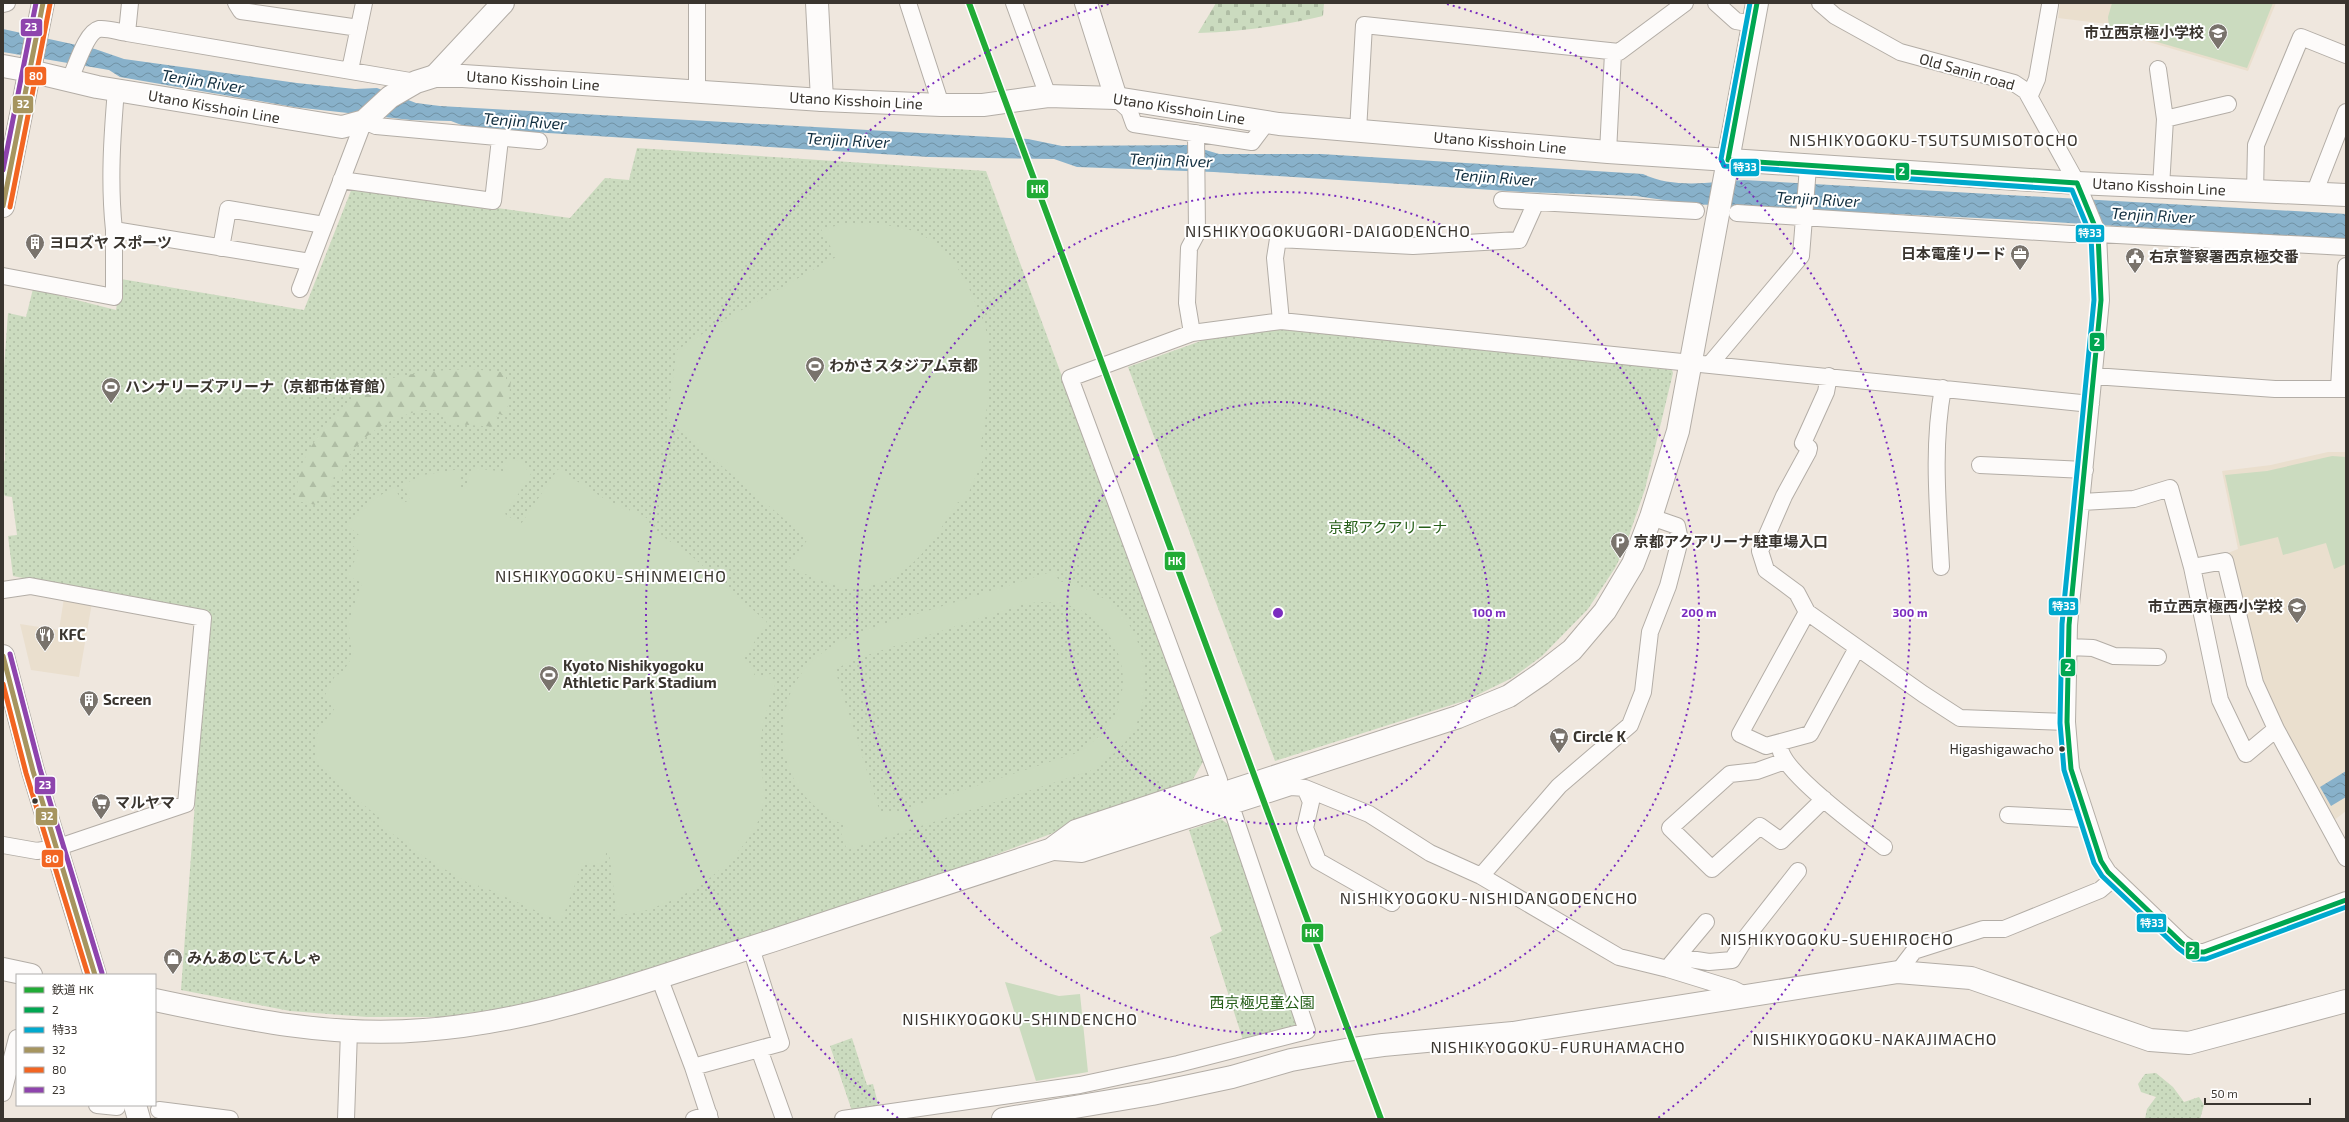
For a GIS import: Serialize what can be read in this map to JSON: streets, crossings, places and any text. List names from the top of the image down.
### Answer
{
  "streets": {
    "main road": ["Utano Kisshoin Line"],
    "street": ["Old Sanin road"]
  },
  "crossings": [
    ["Old Sanin road", "Utano Kisshoin Line"]
  ],
  "districts": [
    "NISHIKYOGOKU-TSUTSUMISOTOCHO",
    "NISHIKYOGOKUGORI-DAIGODENCHO",
    "NISHIKYOGOKU-SHINMEICHO",
    "NISHIKYOGOKU-NISHIDANGODENCHO",
    "NISHIKYOGOKU-SUEHIROCHO",
    "NISHIKYOGOKU-SHINDENCHO",
    "NISHIKYOGOKU-NAKAJIMACHO",
    "NISHIKYOGOKU-FURUHAMACHO"
  ],
  "water": ["Tenjin River"],
  "parks": ["京都アクアリーナ", "西京極児童公園"],
  "places": {
    "school or university": ["市立西京極小学校", "市立西京極西小学校"],
    "building": ["ヨロズヤ スポーツ", "Screen"],
    "office": ["日本電産リード"],
    "public building": ["右京警察署西京極交番"],
    "sports": ["わかさスタジアム京都", "ハンナリーズアリーナ（京都市体育館）", "Kyoto Nishikyogoku Athletic Park Stadium"],
    "parking": ["京都アクアリーナ駐車場入口"],
    "restaurant": ["KFC"],
    "other": ["Higashigawacho"],
    "supermarket": ["Circle K", "マルヤマ"],
    "shop": ["みんあのじてんしゃ"]
  },
  "lines": [
    "rail line HK",
    "transit line 2",
    "transit line 特33",
    "transit line 32",
    "transit line 23",
    "transit line 80"
  ],
  "legend": [
    "鉄道 HK",
    "2",
    "特33",
    "32",
    "80",
    "23"
  ],
  "scale_bar": "50 m",
  "rings": ["100 m", "200 m", "300 m"]
}
